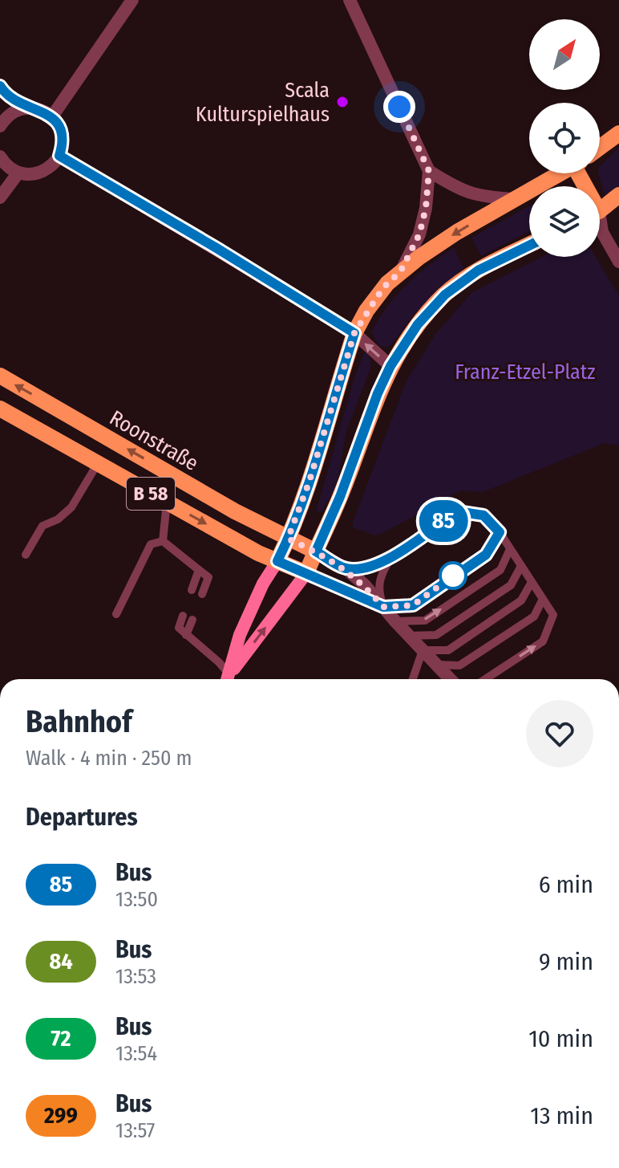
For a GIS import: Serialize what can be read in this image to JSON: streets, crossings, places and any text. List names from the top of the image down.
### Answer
{
  "streets": {
    "main road": ["Roonstraße", "B 58"]
  },
  "parks": ["Franz-Etzel-Platz"],
  "places": ["Scala Kulturspielhaus"],
  "lines": ["bus line 85"],
  "north": "top right",
  "page": {
    "on_map": "85",
    "heading": [
      ["Bahnhof", "Walk · 4 min · 250 m"],
      "Departures"
    ],
    "list": [
      {
        "mark": "85",
        "name": "Bus",
        "note": "13:50",
        "value": "6 min"
      },
      {
        "mark": "84",
        "name": "Bus",
        "note": "13:53",
        "value": "9 min"
      },
      {
        "mark": "72",
        "name": "Bus",
        "note": "13:54",
        "value": "10 min"
      },
      {
        "mark": "299",
        "name": "Bus",
        "note": "13:57",
        "value": "13 min"
      }
    ]
  }
}
